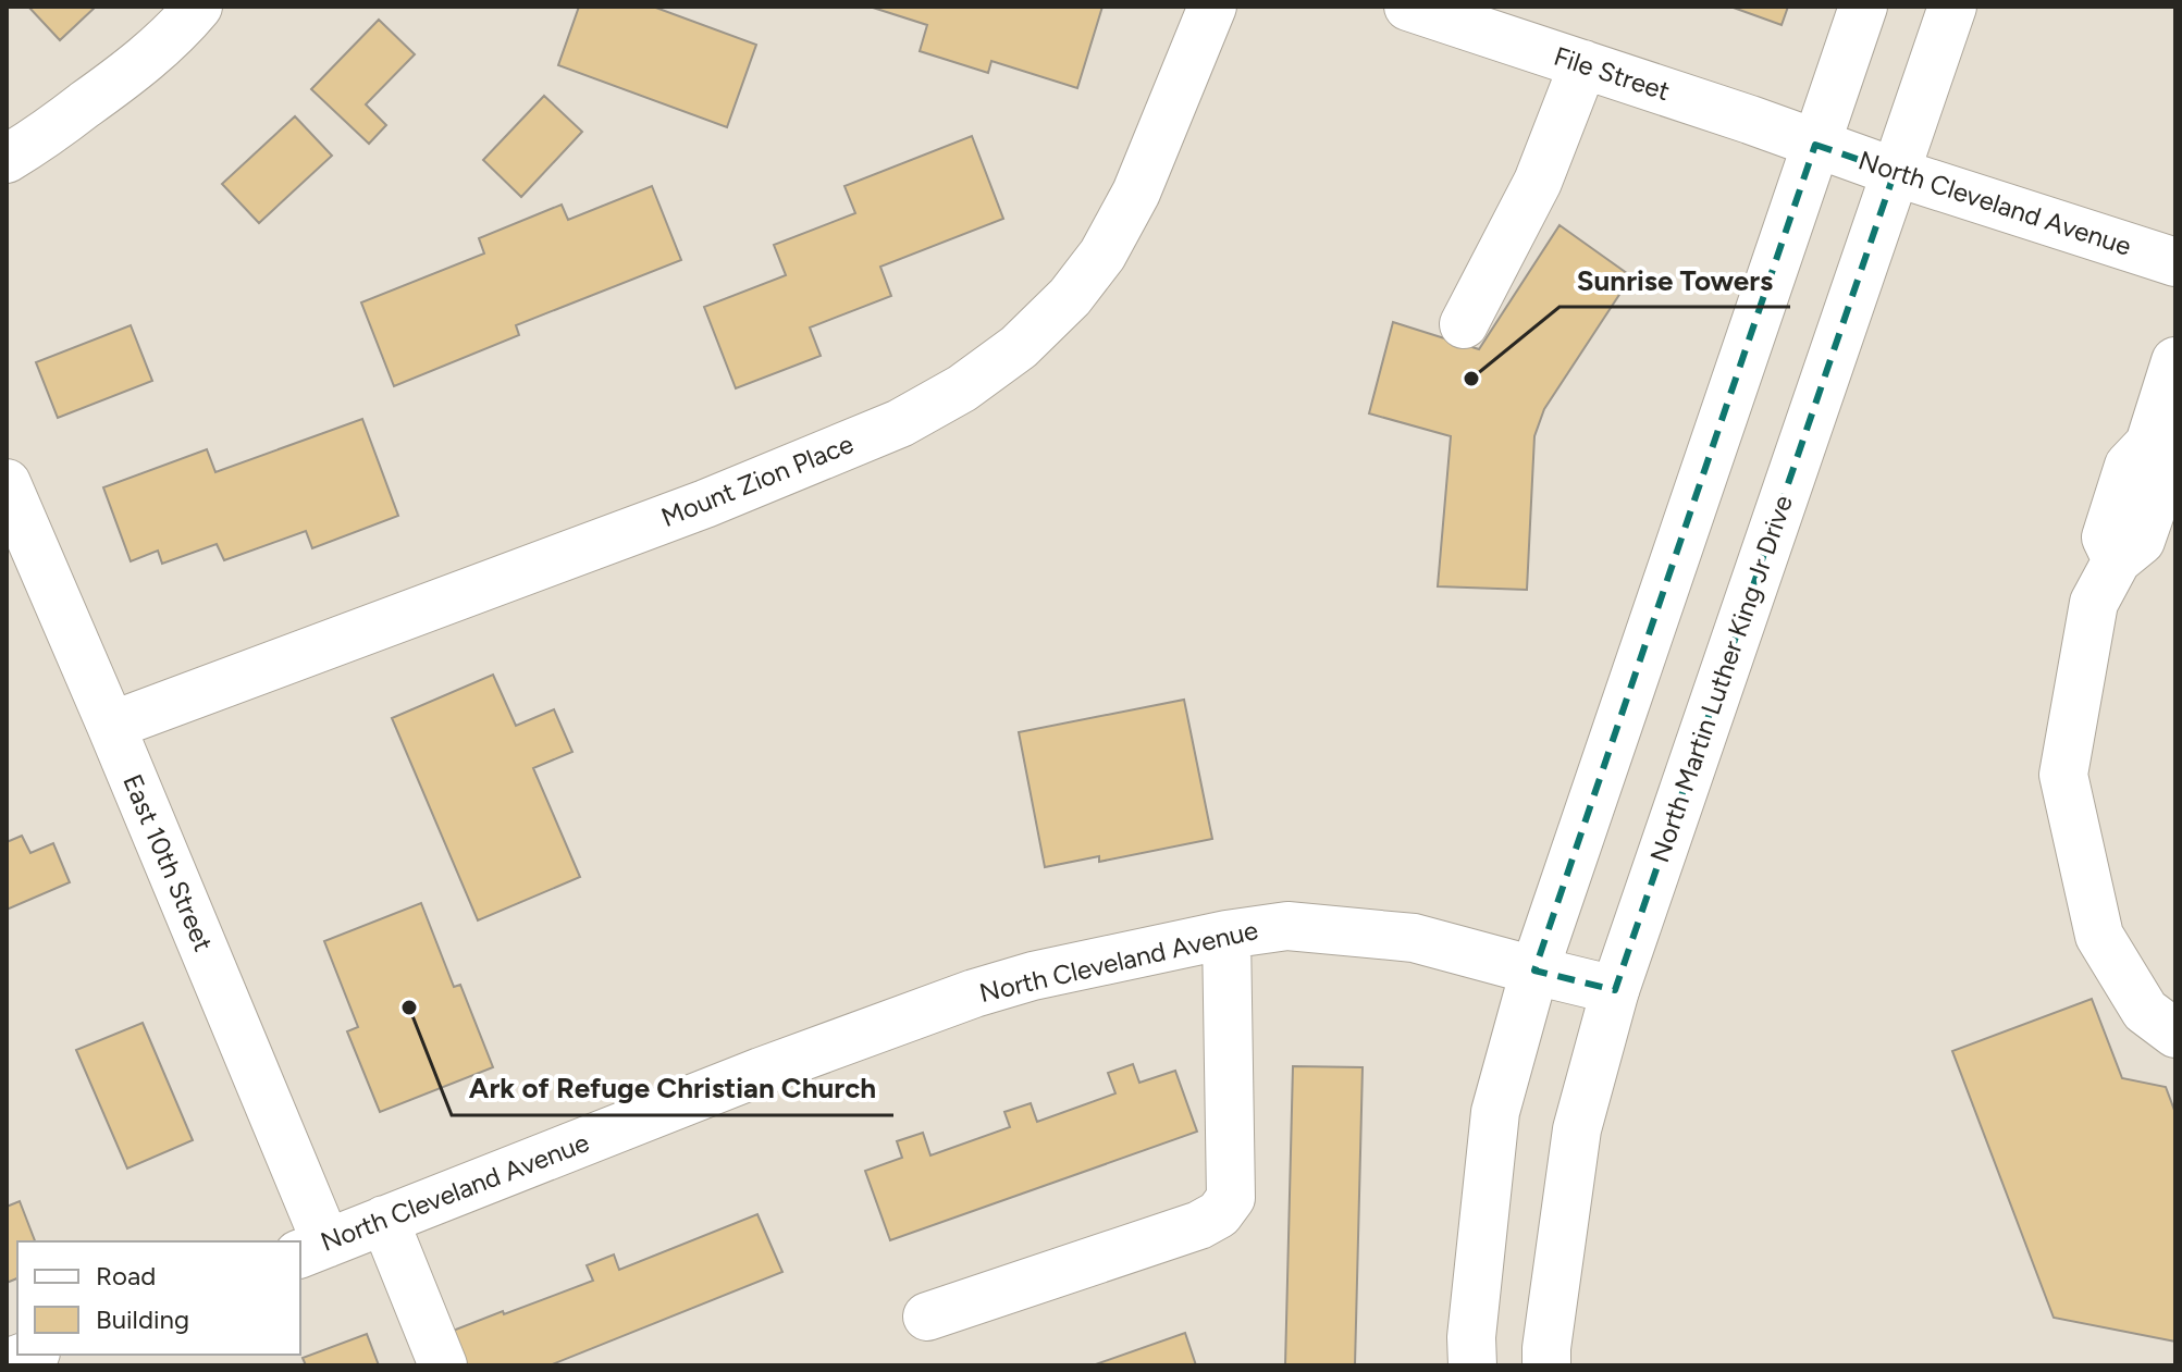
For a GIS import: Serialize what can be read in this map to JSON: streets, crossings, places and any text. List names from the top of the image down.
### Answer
{
  "streets": {
    "street": [
      "File Street",
      "North Cleveland Avenue",
      "Mount Zion Place",
      "North Martin Luther King Jr Drive",
      "East 10th Street"
    ]
  },
  "crossings": [
    ["File Street", "North Cleveland Avenue"],
    ["North Cleveland Avenue", "North Martin Luther King Jr Drive"],
    ["North Cleveland Avenue", "East 10th Street"],
    ["Mount Zion Place", "East 10th Street"]
  ],
  "places": ["Sunrise Towers", "Ark of Refuge Christian Church"],
  "legend": ["Road", "Building"]
}
